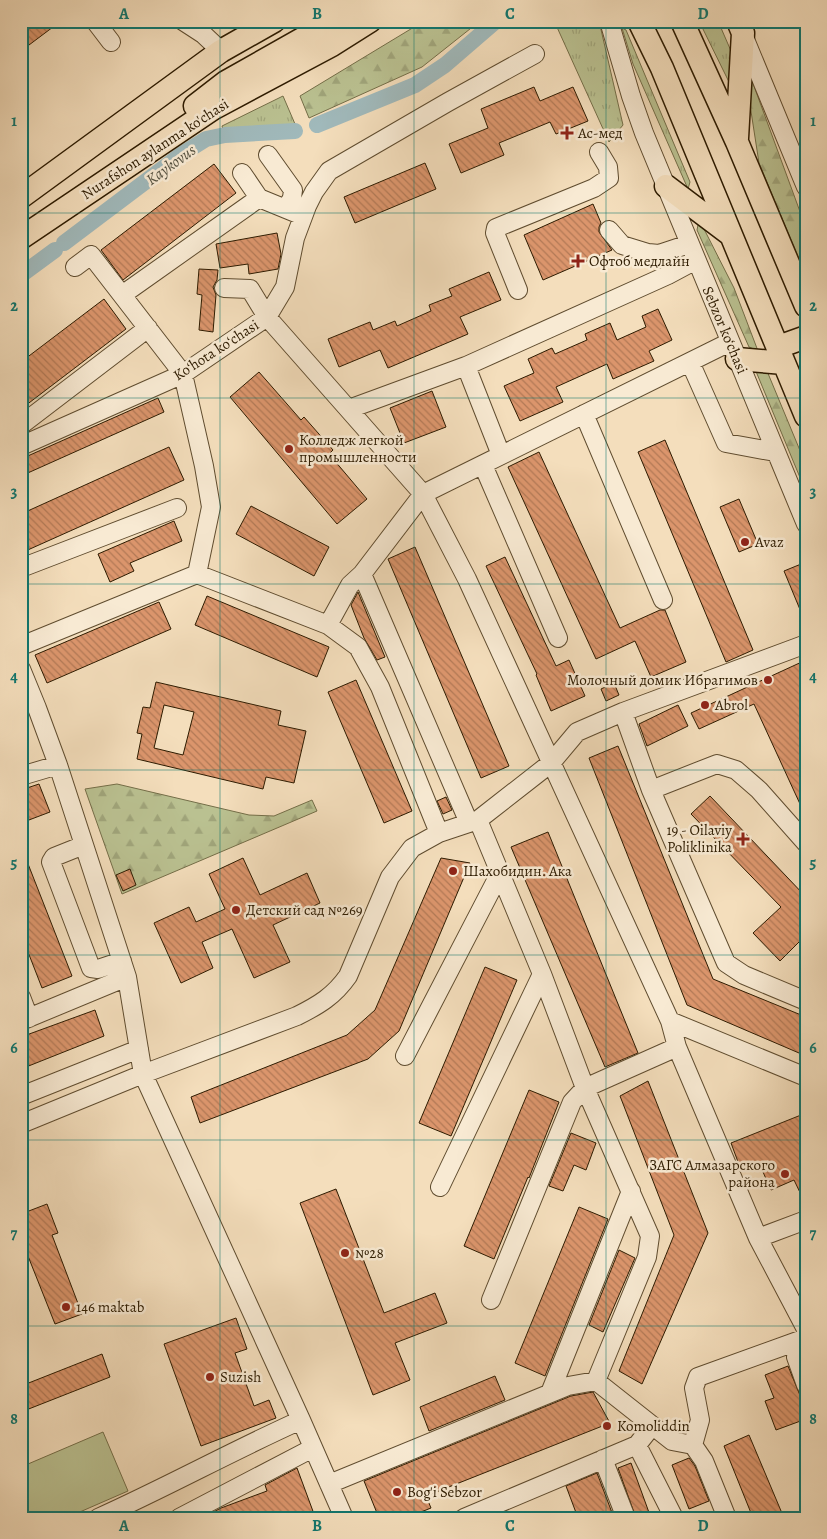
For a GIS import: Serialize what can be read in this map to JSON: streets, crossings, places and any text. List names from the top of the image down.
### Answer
{
  "streets": {
    "main road": ["Nurafshon aylanma ko'chasi"],
    "street": ["Sebzor ko‘chasi", "Koʻhota koʻchasi"]
  },
  "water": ["Kaykovus"],
  "places": {
    "health": ["Ас-мед", "Офтоб медлайн", "19 - Oilaviy Poliklinika"],
    "other": [
      "Колледж легкой промышленности",
      "Avaz",
      "Молочный домик Ибрагимов",
      "Abrol",
      "Шахобидин. Ака",
      "Детский сад №269",
      "ЗАГС Алмазарского района",
      "№28",
      "146 maktab",
      "Suzish",
      "Komoliddin",
      "Bog'i Sebzor"
    ]
  },
  "grid": {
    "columns": [
      "A",
      "B",
      "C",
      "D"
    ],
    "rows": [
      "1",
      "2",
      "3",
      "4",
      "5",
      "6",
      "7",
      "8"
    ]
  }
}
